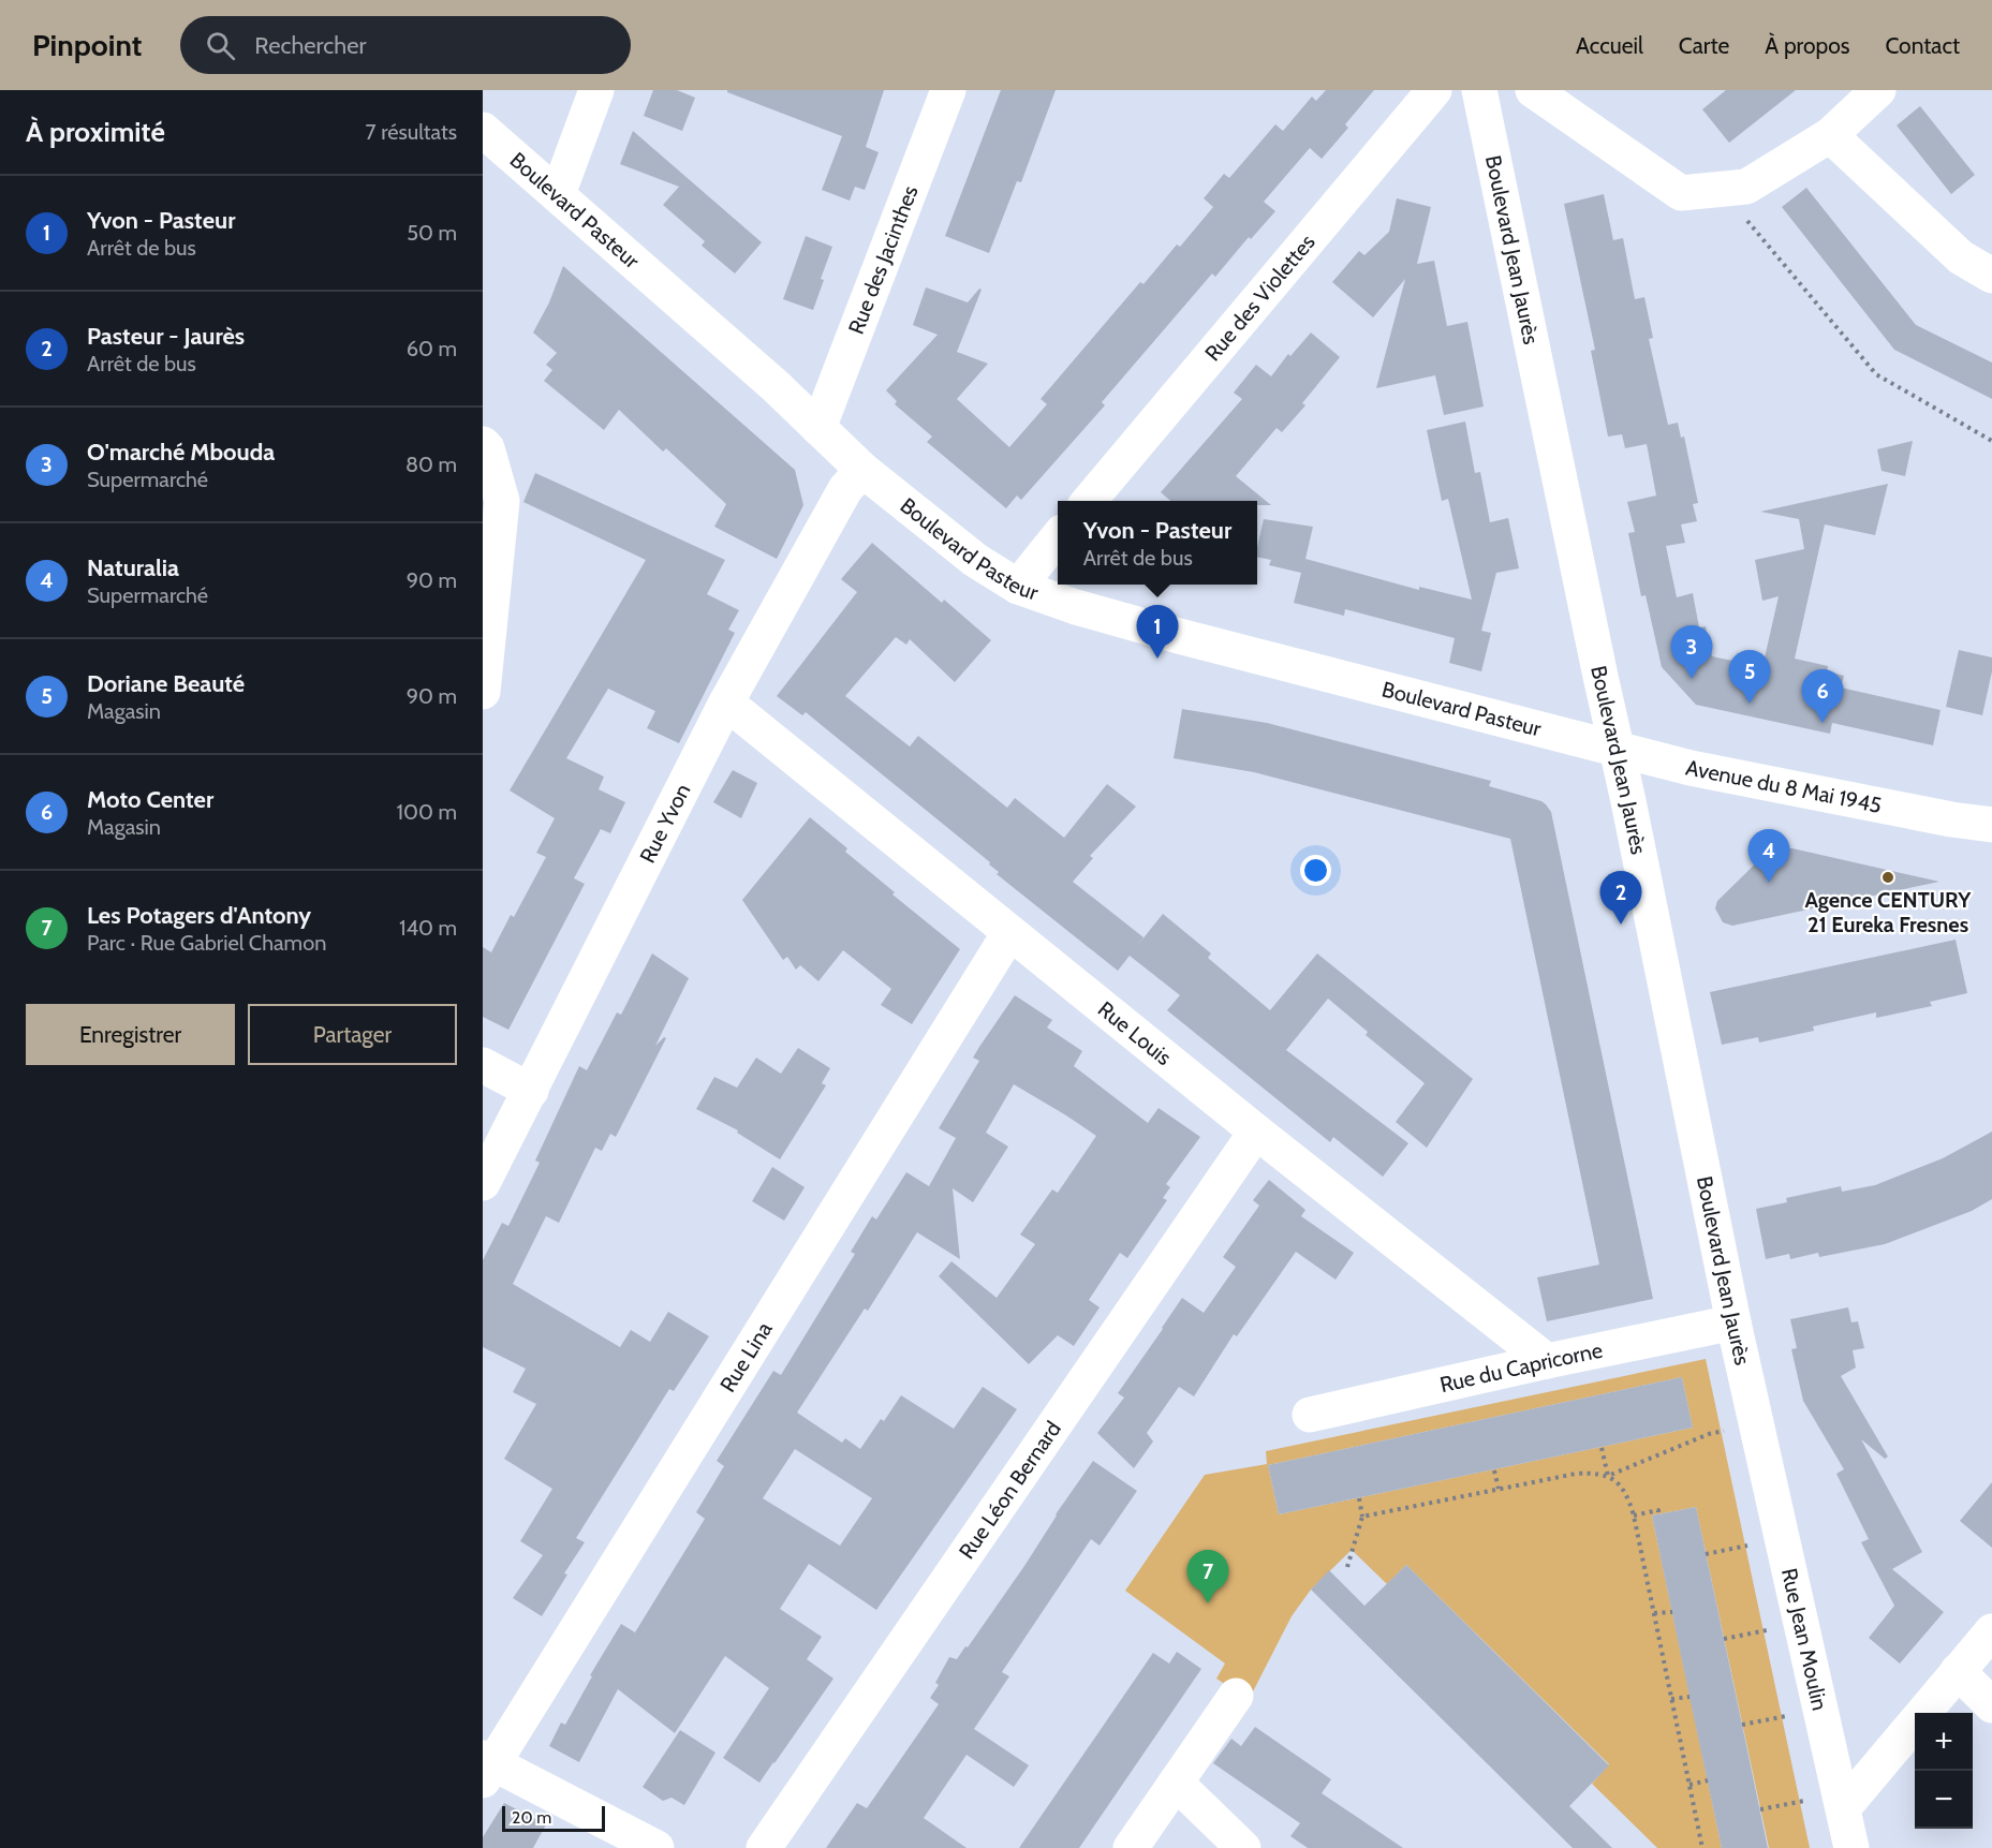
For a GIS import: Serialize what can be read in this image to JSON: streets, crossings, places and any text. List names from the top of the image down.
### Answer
{
  "streets": {
    "street": [
      "Boulevard Pasteur",
      "Boulevard Jean Jaurès",
      "Rue des Jacinthes",
      "Rue des Violettes",
      "Avenue du 8 Mai 1945",
      "Rue Yvon",
      "Rue Louis",
      "Rue Lina",
      "Rue du Capricorne",
      "Rue Léon Bernard",
      "Rue Jean Moulin"
    ]
  },
  "crossings": [
    ["Boulevard Pasteur", "Boulevard Jean Jaurès"],
    ["Boulevard Pasteur", "Rue des Jacinthes"],
    ["Boulevard Pasteur", "Avenue du 8 Mai 1945"],
    ["Boulevard Pasteur", "Rue Yvon"],
    ["Boulevard Jean Jaurès", "Avenue du 8 Mai 1945"],
    ["Boulevard Jean Jaurès", "Rue du Capricorne"],
    ["Boulevard Jean Jaurès", "Rue Jean Moulin"],
    ["Rue Yvon", "Rue Louis"],
    ["Rue Louis", "Rue Lina"],
    ["Rue Louis", "Rue du Capricorne"],
    ["Rue Louis", "Rue Léon Bernard"]
  ],
  "places": ["Agence CENTURY 21 Eureka Fresnes"],
  "scale_bar": "20 m",
  "page": {
    "header": "Pinpoint",
    "search": "Rechercher",
    "nav": [
      "Accueil",
      "Carte",
      "À propos",
      "Contact"
    ],
    "heading": ["À proximité", "7 résultats"],
    "list": [
      {
        "mark": "1",
        "name": "Yvon - Pasteur",
        "note": "Arrêt de bus",
        "value": "50 m"
      },
      {
        "mark": "2",
        "name": "Pasteur - Jaurès",
        "note": "Arrêt de bus",
        "value": "60 m"
      },
      {
        "mark": "3",
        "name": "O'marché Mbouda",
        "note": "Supermarché",
        "value": "80 m"
      },
      {
        "mark": "4",
        "name": "Naturalia",
        "note": "Supermarché",
        "value": "90 m"
      },
      {
        "mark": "5",
        "name": "Doriane Beauté",
        "note": "Magasin",
        "value": "90 m"
      },
      {
        "mark": "6",
        "name": "Moto Center",
        "note": "Magasin",
        "value": "100 m"
      },
      {
        "mark": "7",
        "name": "Les Potagers d'Antony",
        "note": "Parc · Rue Gabriel Chamon",
        "value": "140 m"
      }
    ],
    "popup": ["Yvon - Pasteur", "Arrêt de bus"],
    "pins": [
      "1",
      "3",
      "5",
      "6",
      "4",
      "2",
      "7"
    ],
    "buttons": ["Enregistrer", "Partager"],
    "map_buttons": ["+", "−"],
    "scale": "20 m"
  }
}
